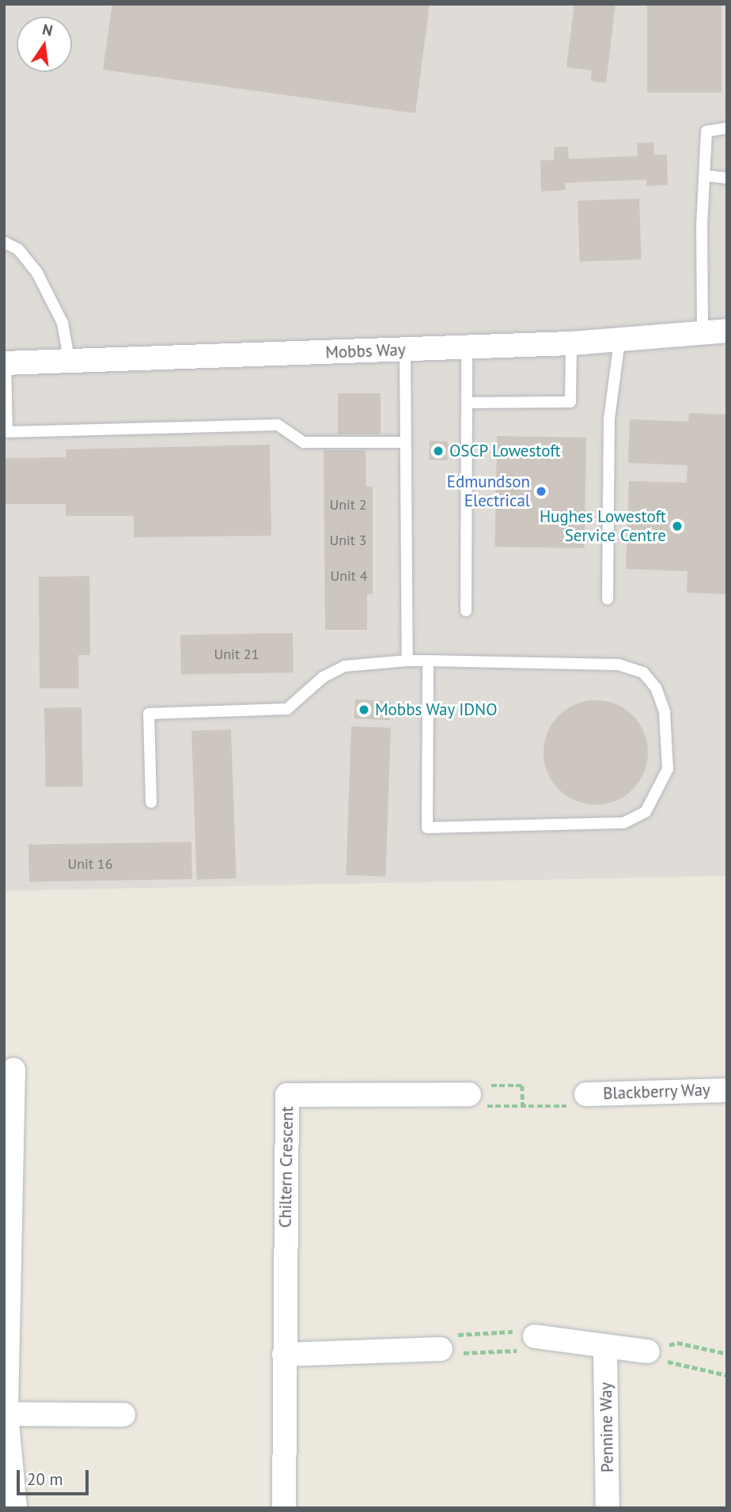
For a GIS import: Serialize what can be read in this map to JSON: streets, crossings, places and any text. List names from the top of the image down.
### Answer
{
  "streets": {
    "street": [
      "Mobbs Way",
      "Blackberry Way",
      "Chiltern Crescent",
      "Pennine Way"
    ]
  },
  "places": [
    "OSCP Lowestoft",
    "Edmundson Electrical",
    "Hughes Lowestoft Service Centre",
    "Mobbs Way IDNO"
  ],
  "house_numbers": [
    "Unit 2",
    "Unit 3",
    "Unit 4",
    "Unit 21",
    "Unit 16"
  ],
  "scale_bar": "20 m",
  "north": "top"
}
